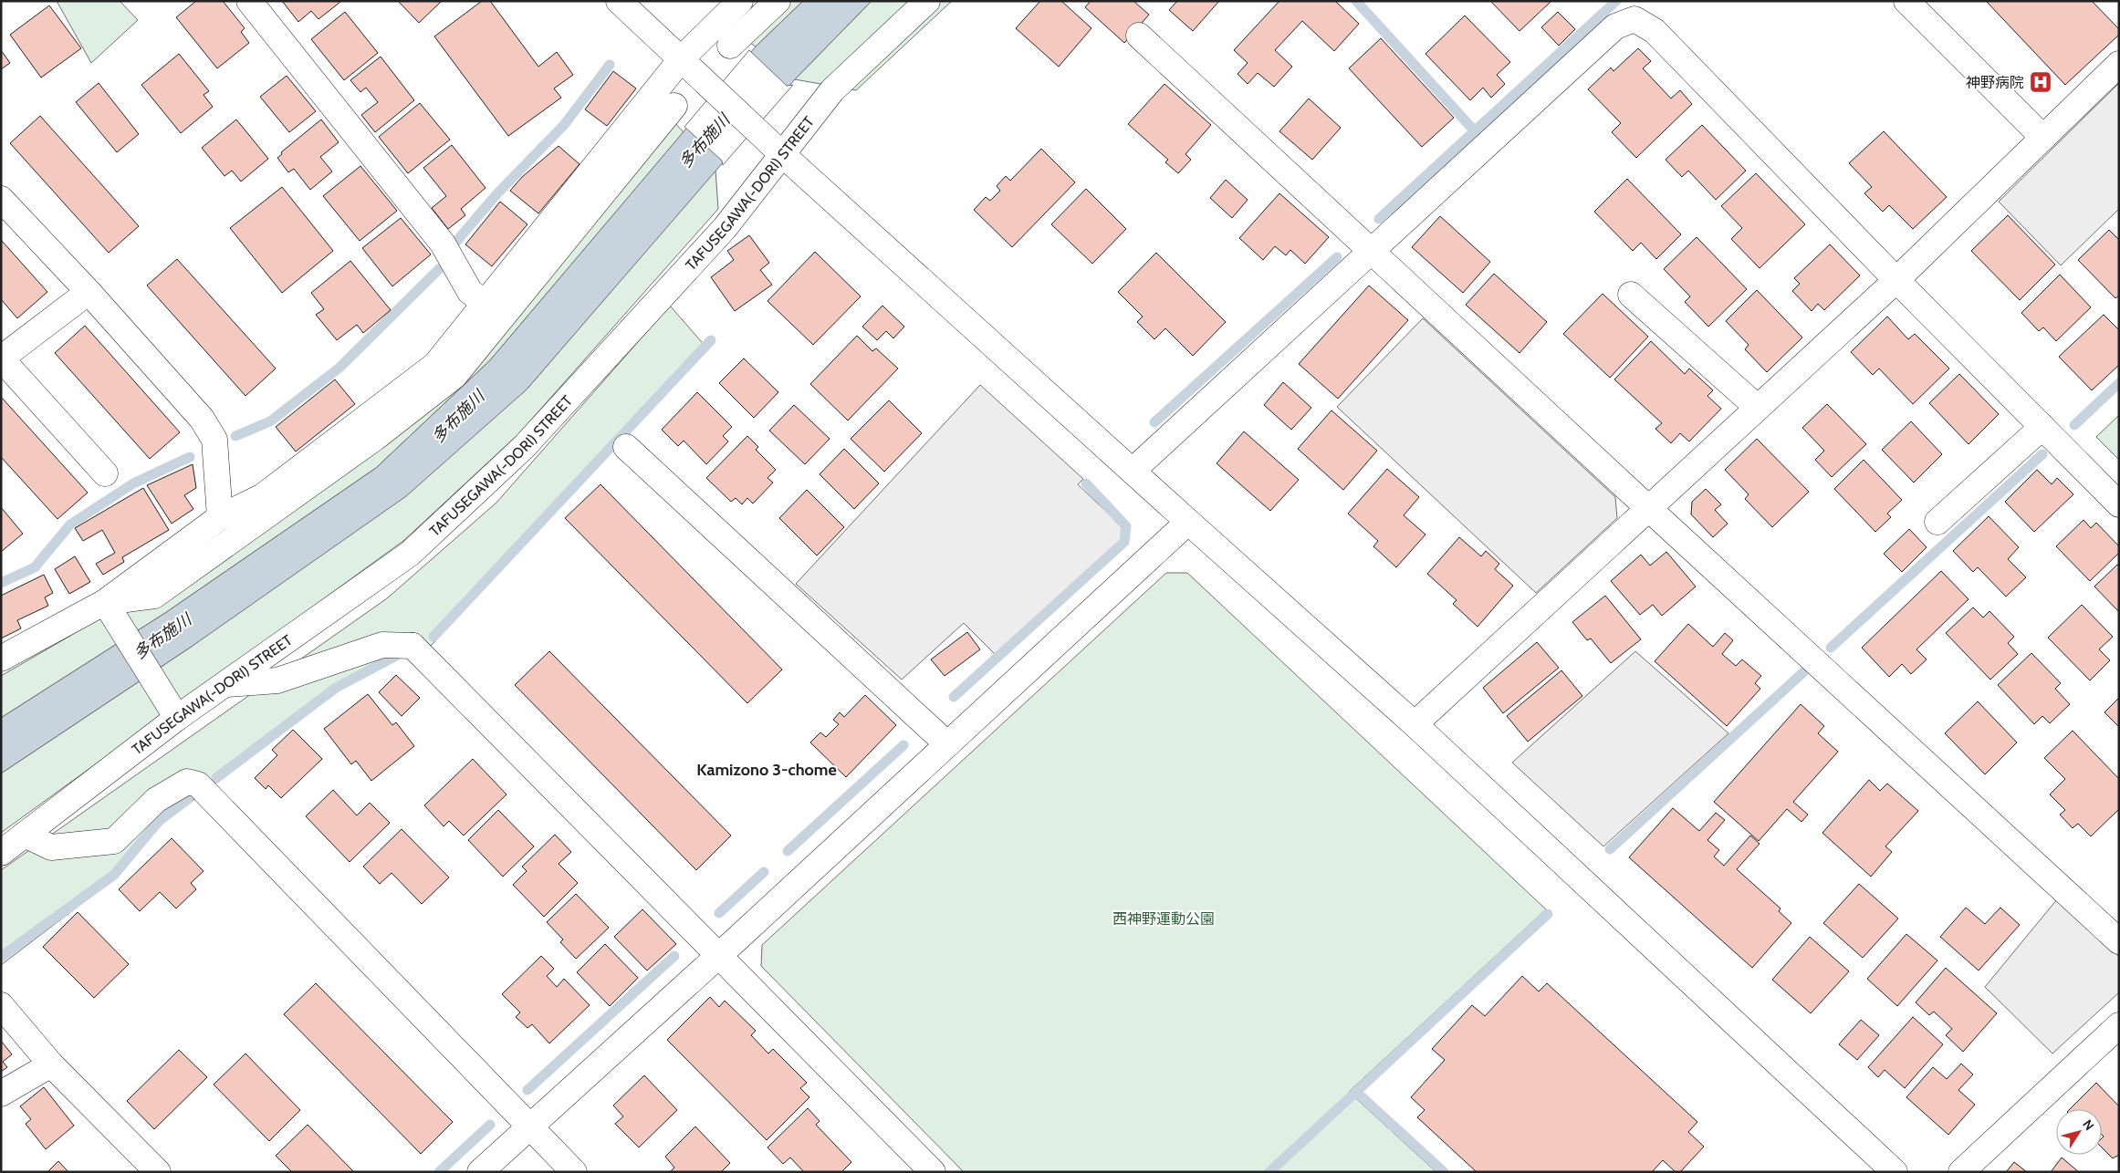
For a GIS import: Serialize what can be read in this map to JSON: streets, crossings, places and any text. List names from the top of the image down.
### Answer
{
  "streets": {
    "street": ["TAFUSEGAWA(-DORI) STREET"]
  },
  "districts": ["Kamizono 3-chome"],
  "water": ["多布施川"],
  "parks": ["西神野運動公園"],
  "places": {
    "hospital": ["神野病院"]
  },
  "north": "top right"
}
